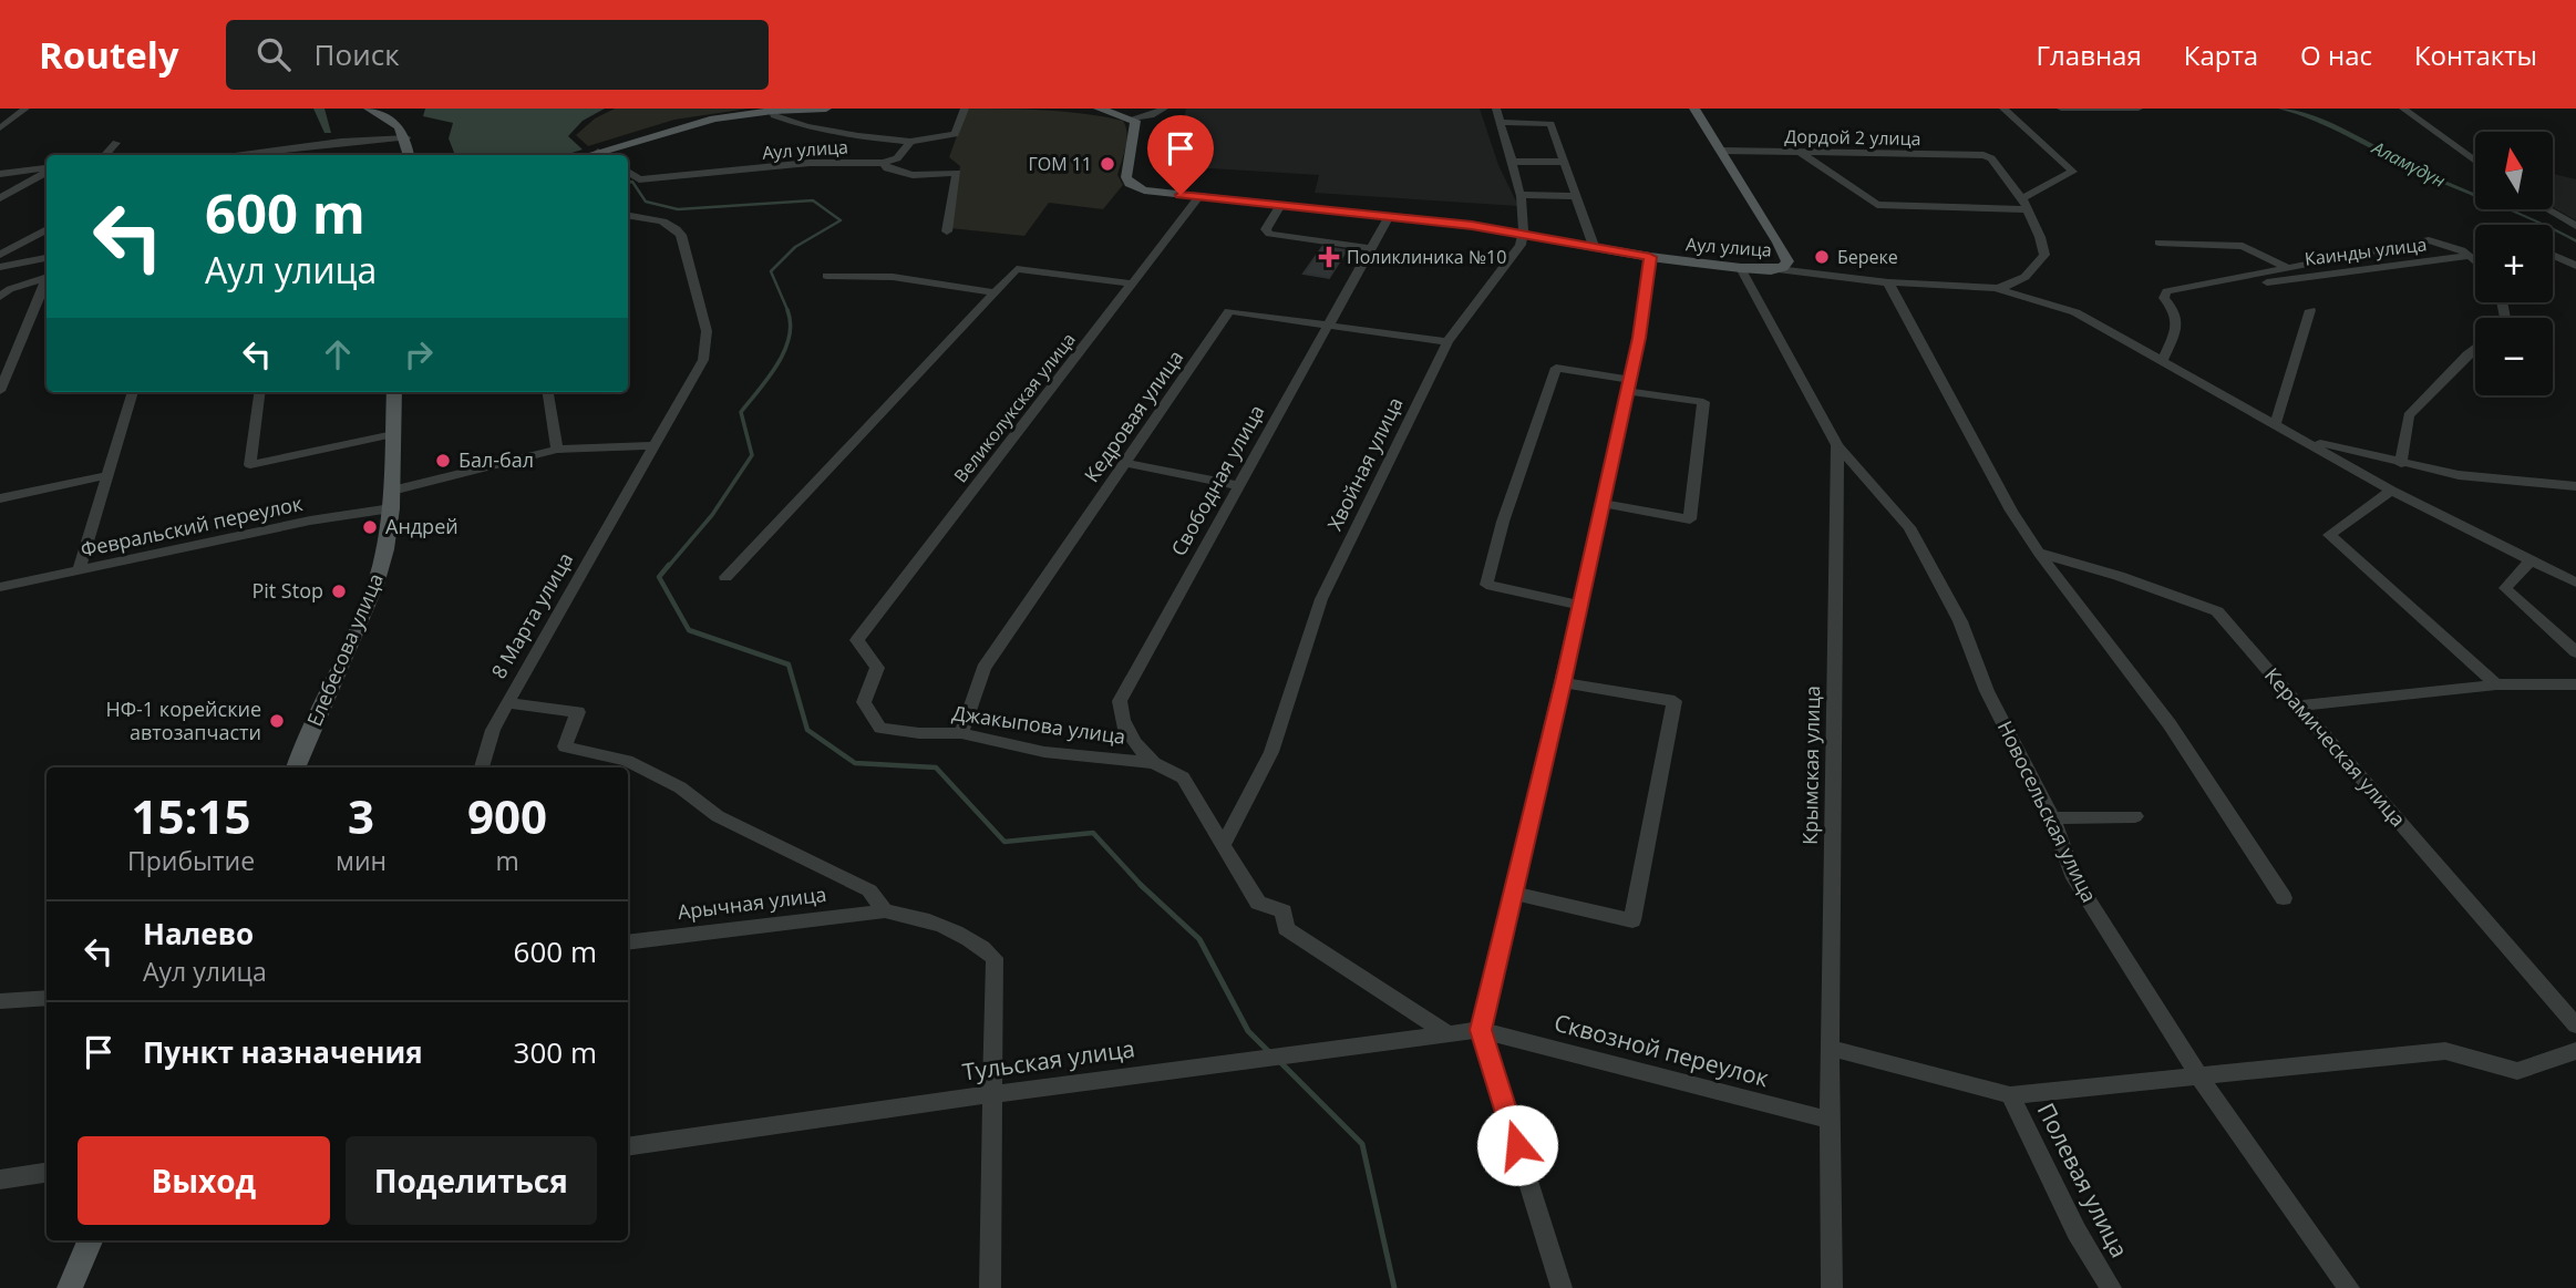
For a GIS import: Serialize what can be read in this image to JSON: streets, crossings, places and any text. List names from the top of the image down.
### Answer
{
  "streets": {
    "main road": ["Аул улица", "Елебесова улица"],
    "street": [
      "Дордой 2 улица",
      "Каинды улица",
      "Великолукская улица",
      "Кедровая улица",
      "Хвойная улица",
      "Свободная улица",
      "Февральский переулок",
      "8 Марта улица",
      "Джакыпова улица",
      "Керамическая улица",
      "Крымская улица",
      "Новосельская улица",
      "Арычная улица",
      "Сквозной переулок",
      "Тульская улица",
      "Полевая улица"
    ]
  },
  "crossings": [
    ["Дордой 2 улица", "Аул улица"],
    ["Аул улица", "Великолукская улица"],
    ["Аул улица", "Хвойная улица"],
    ["Аул улица", "Свободная улица"],
    ["Аул улица", "Крымская улица"],
    ["Великолукская улица", "Джакыпова улица"],
    ["Кедровая улица", "Хвойная улица"],
    ["Кедровая улица", "Свободная улица"],
    ["Кедровая улица", "Джакыпова улица"],
    ["Хвойная улица", "Джакыпова улица"],
    ["Свободная улица", "Джакыпова улица"],
    ["Февральский переулок", "8 Марта улица"],
    ["Февральский переулок", "Елебесова улица"],
    ["8 Марта улица", "Арычная улица"],
    ["Джакыпова улица", "Тульская улица"],
    ["Крымская улица", "Новосельская улица"],
    ["Крымская улица", "Сквозной переулок"],
    ["Сквозной переулок", "Тульская улица"]
  ],
  "water": ["Аламүдүн"],
  "places": {
    "other": [
      "ГОМ 11",
      "Береке",
      "Бал-бал",
      "Андрей",
      "Pit Stop",
      "НФ-1 корейские автозапчасти"
    ],
    "health": ["Поликлиника №10"]
  },
  "north": "top",
  "page": {
    "header": "Routely",
    "search": "Поиск",
    "nav": [
      "Главная",
      "Карта",
      "О нас",
      "Контакты"
    ],
    "map_buttons": ["+", "−"],
    "turn": ["600 m", "Аул улица"],
    "eta": [
      "15:15",
      "Прибытие",
      "3",
      "мин",
      "900",
      "m"
    ],
    "list": [
      {
        "name": "Налево",
        "note": "Аул улица",
        "value": "600 m"
      },
      {
        "name": "Пункт назначения",
        "value": "300 m"
      }
    ],
    "buttons": ["Выход", "Поделиться"]
  }
}
